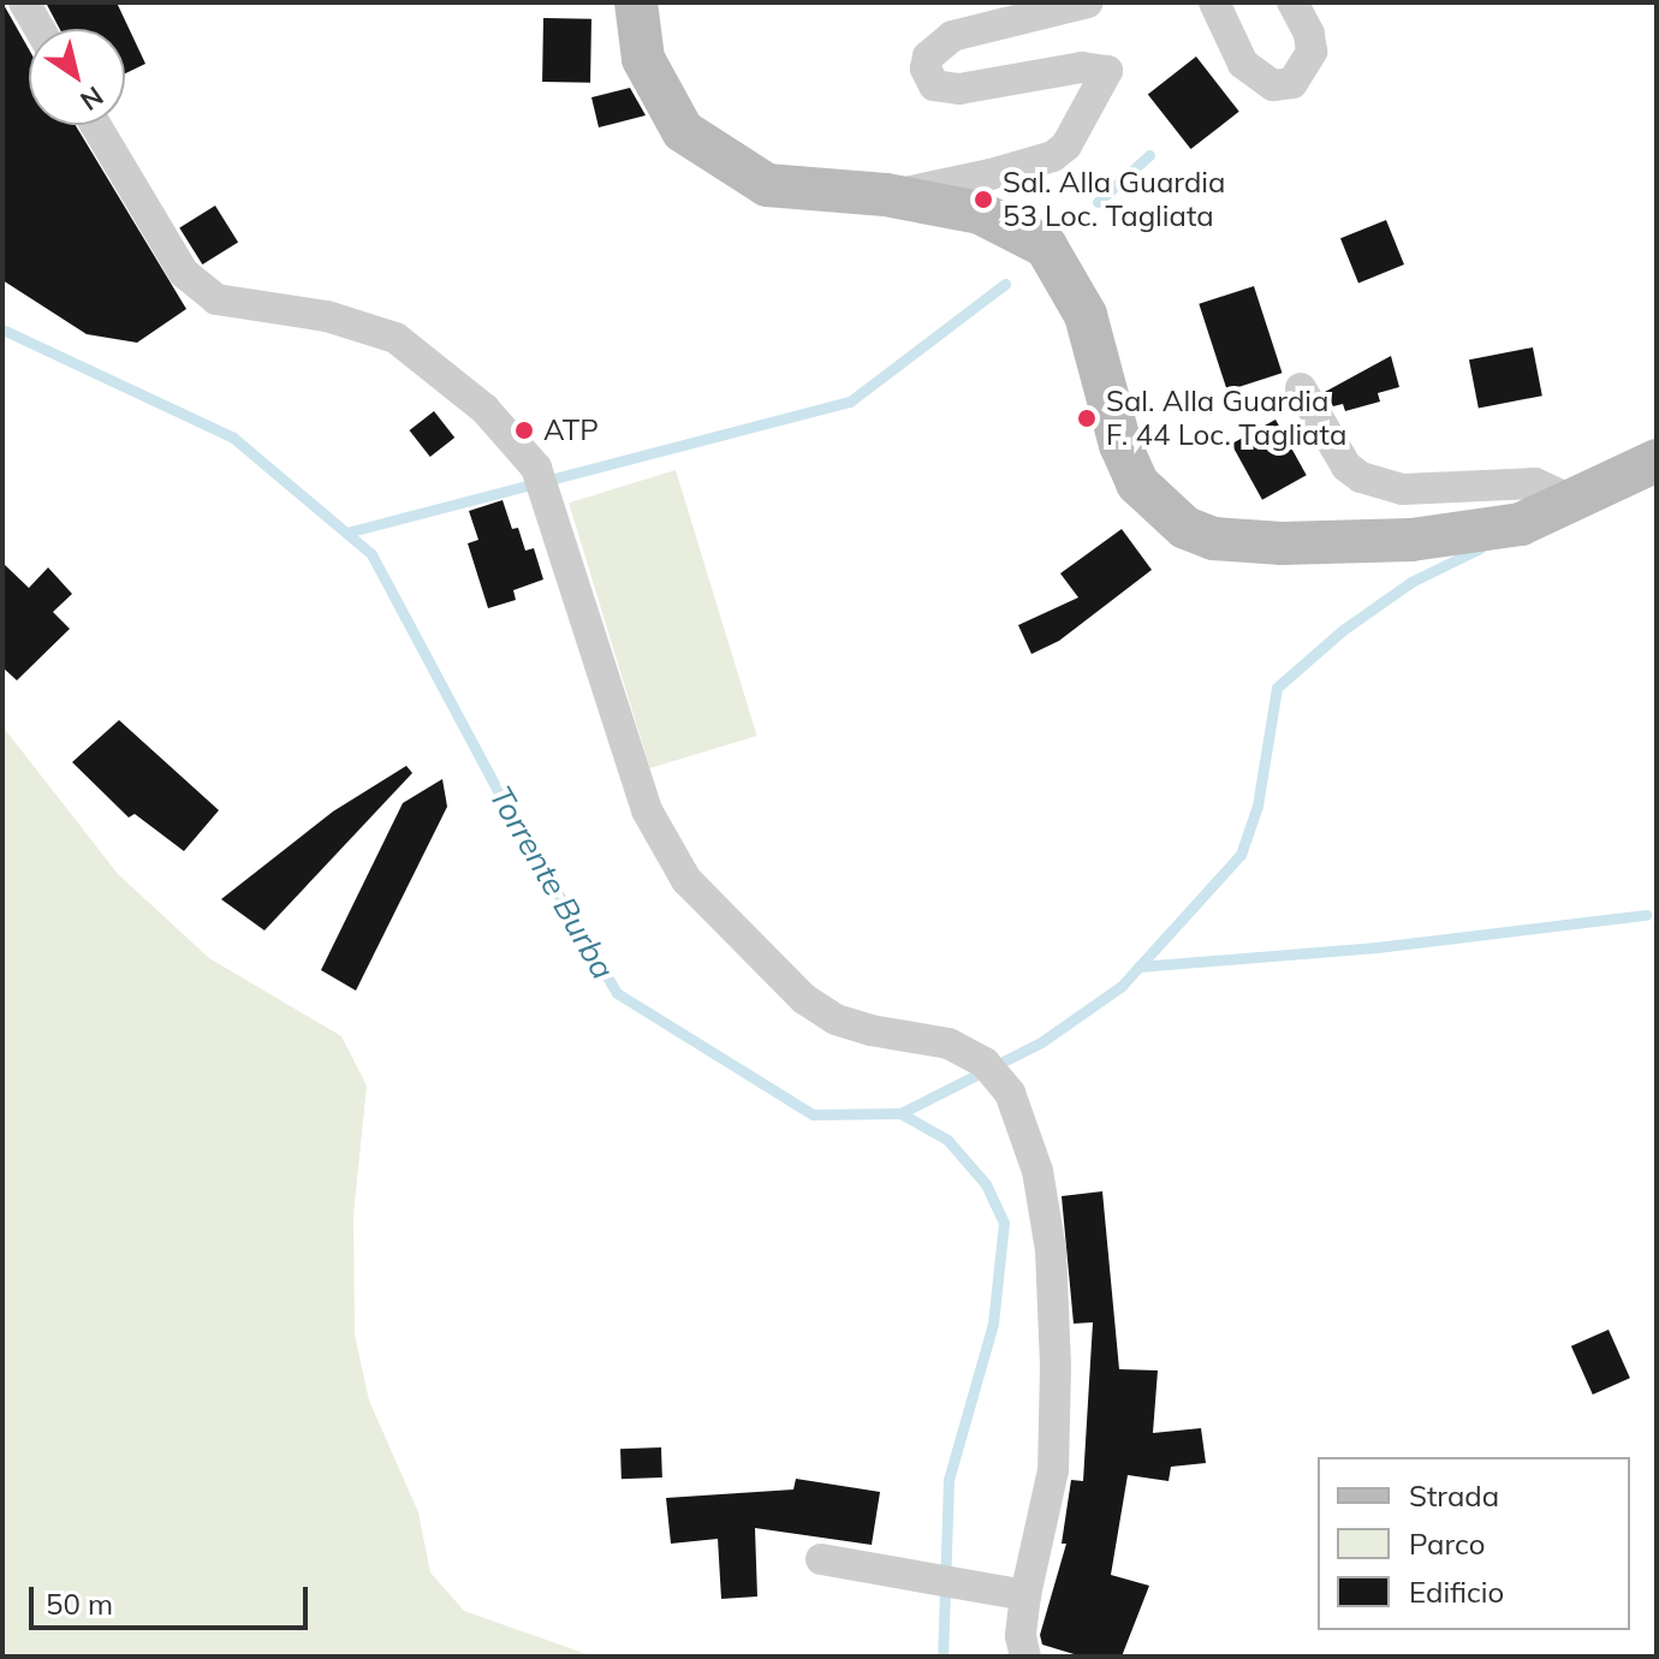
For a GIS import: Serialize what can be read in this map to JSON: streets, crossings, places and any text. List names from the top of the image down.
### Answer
{
  "water": ["Torrente Burba"],
  "places": ["Sal. Alla Guardia 53 Loc. Tagliata", "Sal. Alla Guardia F. 44 Loc. Tagliata", "ATP"],
  "legend": ["Strada", "Parco", "Edificio"],
  "scale_bar": "50 m",
  "north": "bottom right"
}
